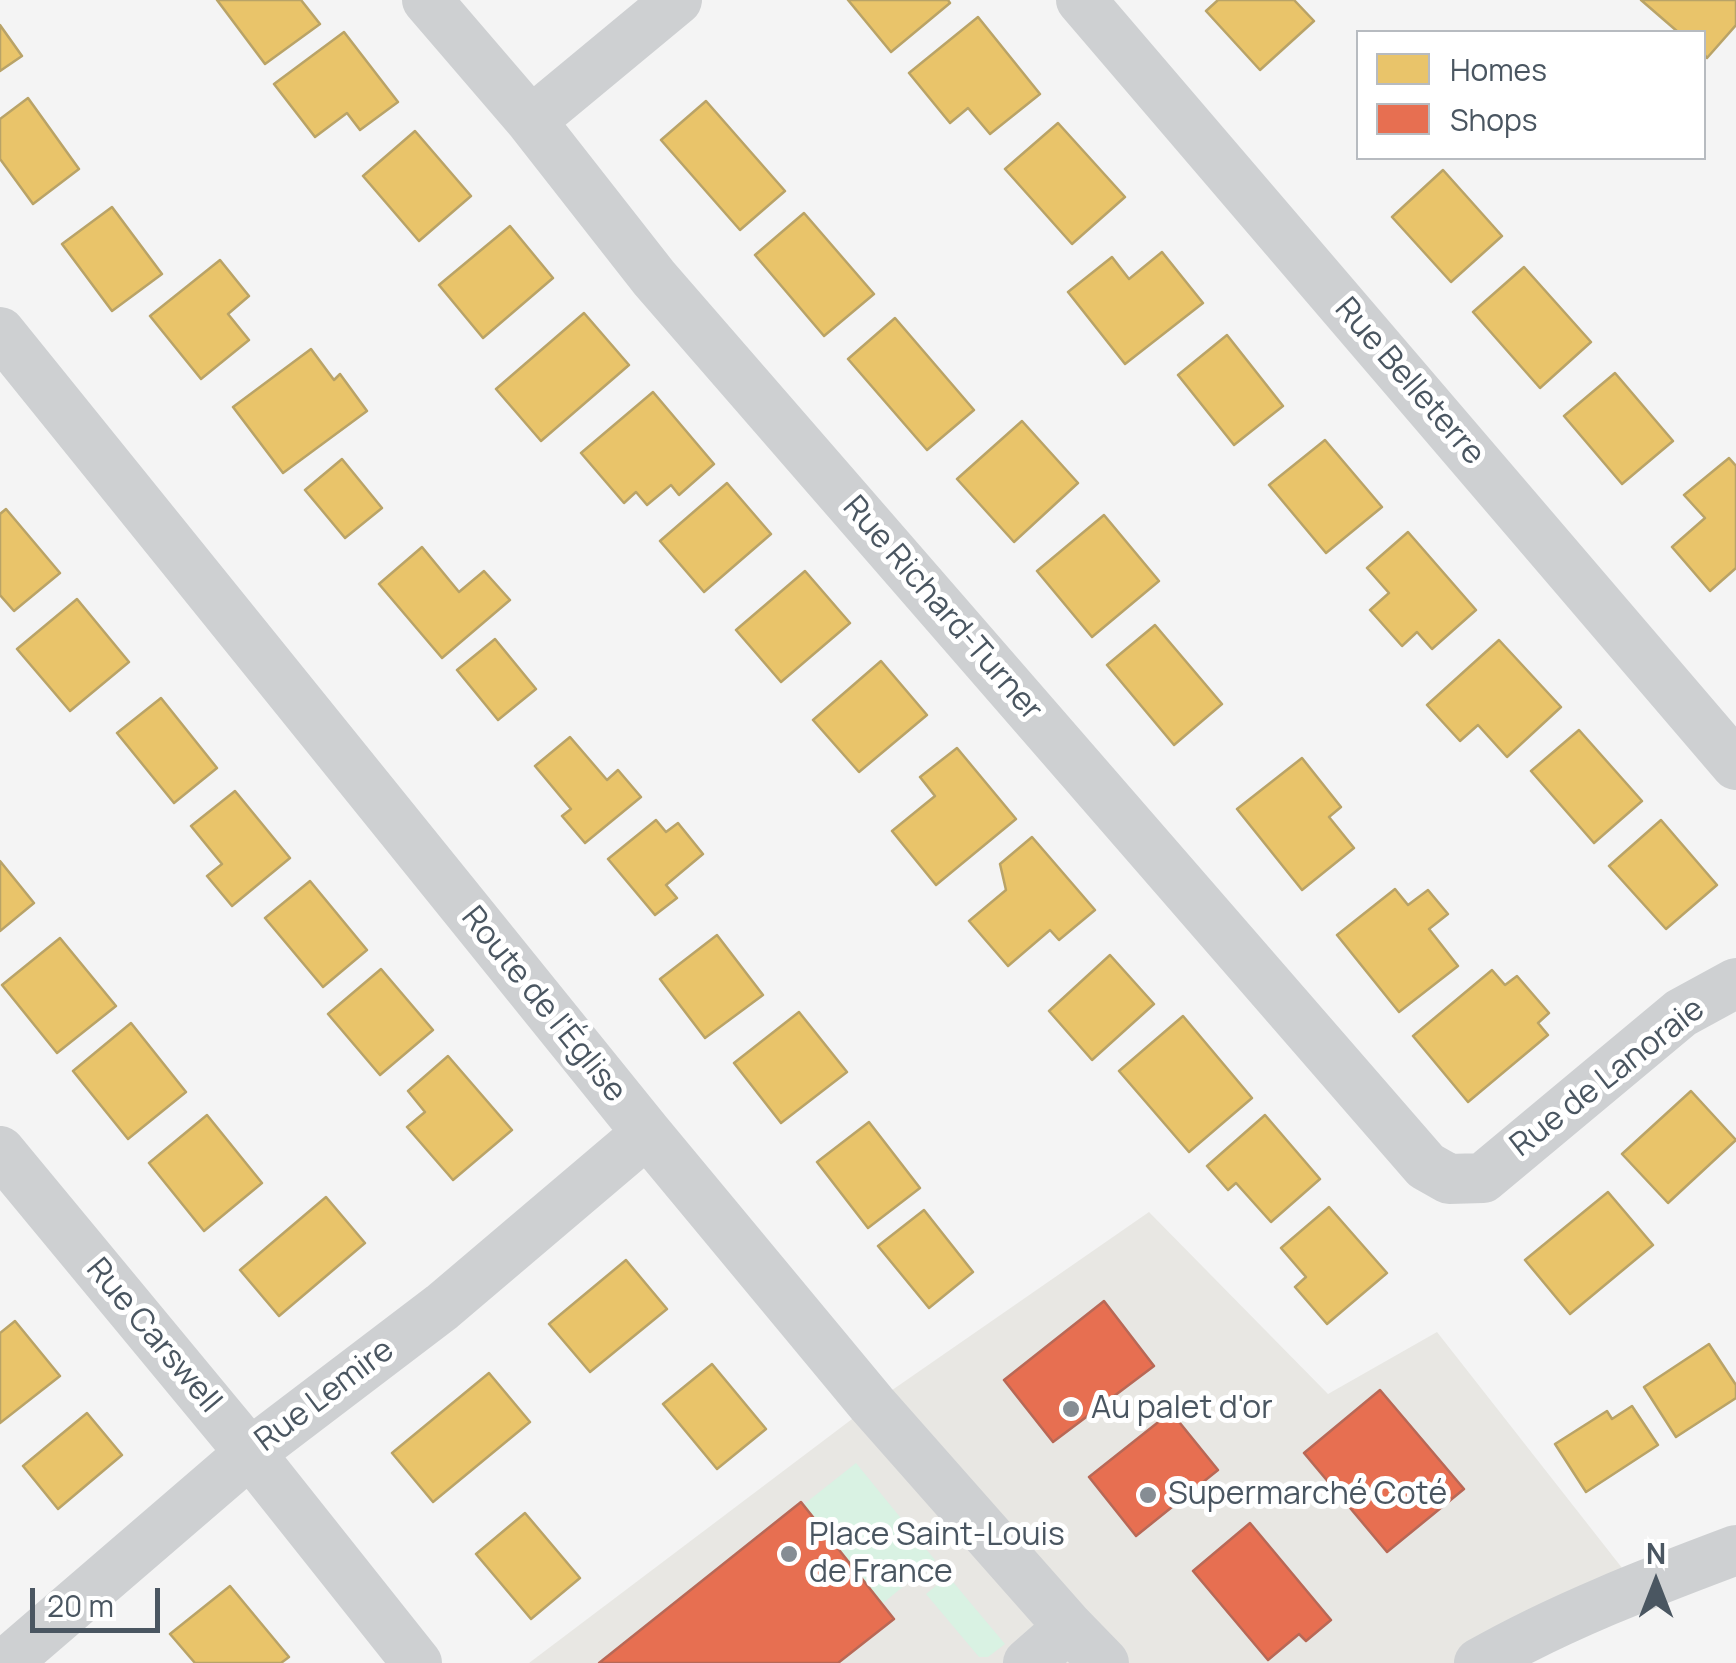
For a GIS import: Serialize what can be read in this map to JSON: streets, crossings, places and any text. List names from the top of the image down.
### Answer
{
  "streets": {
    "street": [
      "Rue Belleterre",
      "Rue Richard-Turner",
      "Route de l'Église",
      "Rue de Lanoraie",
      "Rue Carswell",
      "Rue Lemire"
    ]
  },
  "crossings": [
    ["Rue Richard-Turner", "Rue de Lanoraie"],
    ["Route de l'Église", "Rue Lemire"],
    ["Rue Carswell", "Rue Lemire"]
  ],
  "places": ["Au palet d'or", "Supermarché Coté", "Place Saint-Louis de France"],
  "legend": ["Homes", "Shops"],
  "scale_bar": "20 m",
  "north": "top"
}
